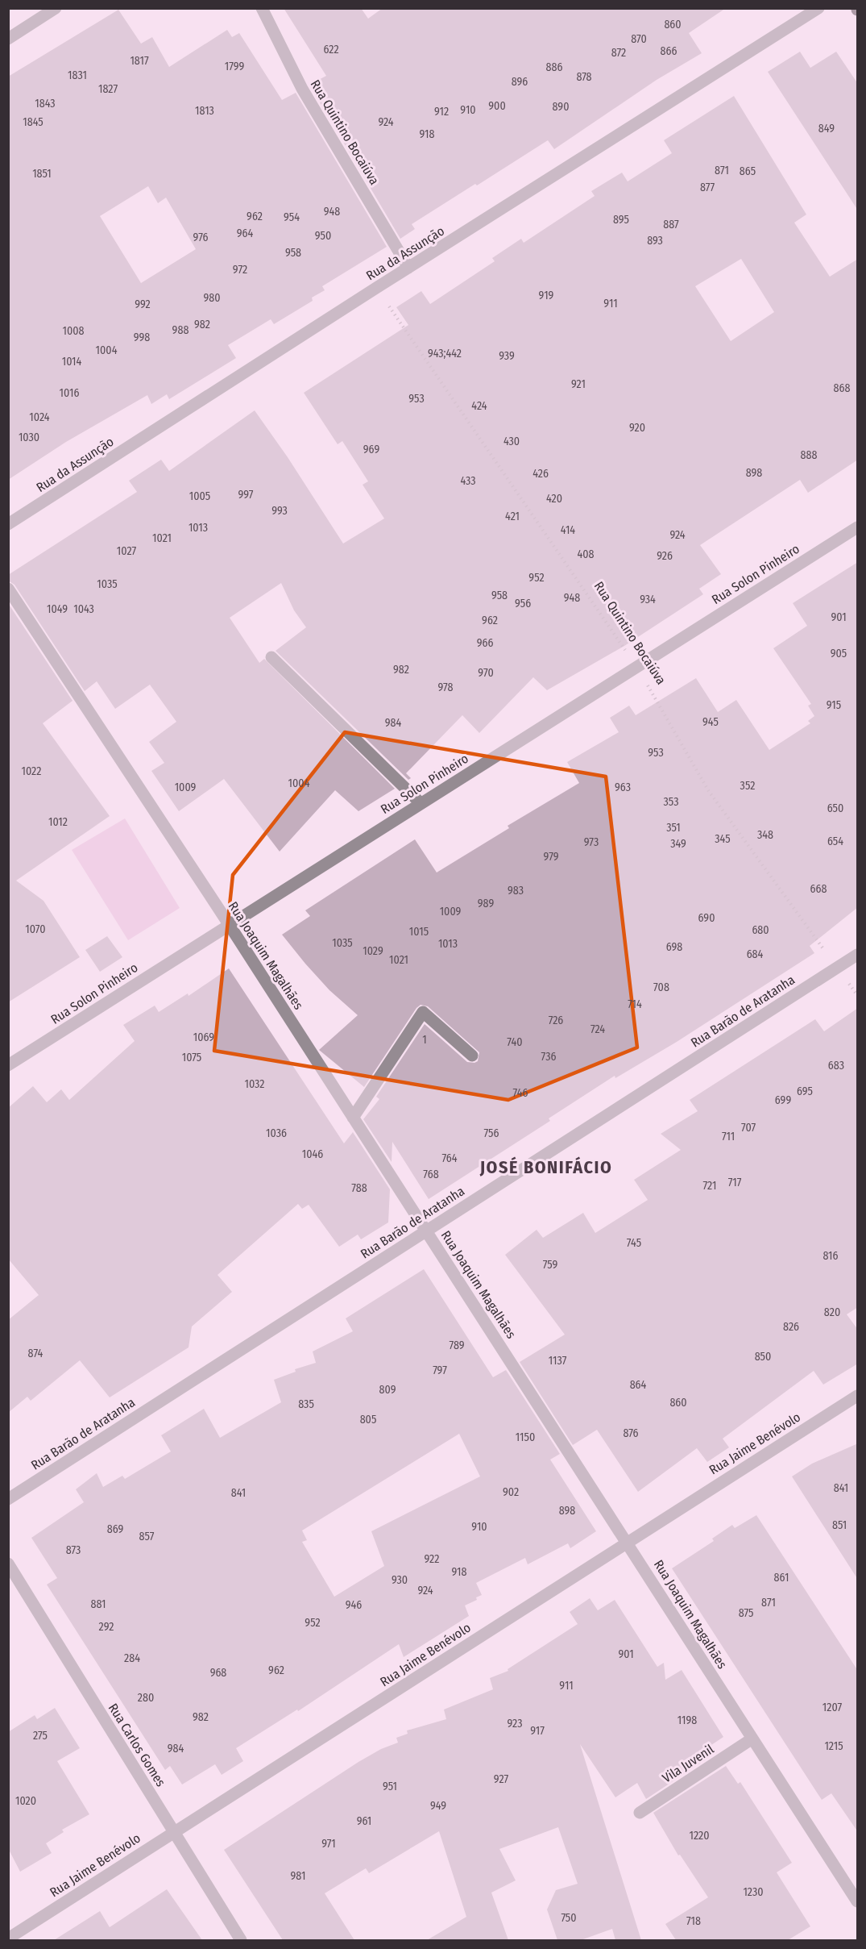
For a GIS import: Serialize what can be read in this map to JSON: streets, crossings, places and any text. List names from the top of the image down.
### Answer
{
  "streets": {
    "street": [
      "Rua Quintino Bocaiúva",
      "Rua da Assunção",
      "Rua Solon Pinheiro",
      "Rua Joaquim Magalhães",
      "Rua Barão de Aratanha",
      "Rua Jaime Benévolo",
      "Rua Carlos Gomes",
      "Vila Juvenil"
    ]
  },
  "crossings": [
    ["Rua Quintino Bocaiúva", "Rua da Assunção"],
    ["Rua Quintino Bocaiúva", "Rua Solon Pinheiro"],
    ["Rua Quintino Bocaiúva", "Rua Barão de Aratanha"],
    ["Rua Solon Pinheiro", "Rua Joaquim Magalhães"],
    ["Rua Joaquim Magalhães", "Rua Barão de Aratanha"],
    ["Rua Joaquim Magalhães", "Rua Jaime Benévolo"],
    ["Rua Joaquim Magalhães", "Vila Juvenil"],
    ["Rua Jaime Benévolo", "Rua Carlos Gomes"]
  ],
  "districts": ["JOSÉ BONIFÁCIO"],
  "house_numbers": [
    "860",
    "870",
    "622",
    "866",
    "872",
    "1817",
    "1799",
    "886",
    "1831",
    "878",
    "896",
    "1827",
    "1843",
    "900",
    "890",
    "910",
    "1813",
    "912",
    "1845",
    "924",
    "849",
    "918",
    "871",
    "865",
    "1851",
    "877",
    "948",
    "962",
    "954",
    "895",
    "887",
    "964",
    "950",
    "976",
    "893",
    "958",
    "972",
    "919",
    "980",
    "911",
    "992",
    "982",
    "988",
    "1008",
    "998",
    "1004",
    "943;442",
    "939",
    "1014",
    "921",
    "868",
    "1016",
    "953",
    "424",
    "1024",
    "920",
    "1030",
    "430",
    "969",
    "888",
    "898",
    "426",
    "433",
    "997",
    "1005",
    "420",
    "993",
    "421",
    "1013",
    "414",
    "924",
    "1021",
    "1027",
    "408",
    "926",
    "952",
    "1035",
    "958",
    "948",
    "934",
    "956",
    "1049",
    "1043",
    "901",
    "962",
    "966",
    "905",
    "982",
    "970",
    "978",
    "915",
    "945",
    "984",
    "953",
    "1022",
    "1004",
    "352",
    "1009",
    "963",
    "353",
    "650",
    "1012",
    "351",
    "348",
    "345",
    "654",
    "973",
    "349",
    "979",
    "668",
    "983",
    "989",
    "1009",
    "690",
    "1070",
    "680",
    "1015",
    "1035",
    "1013",
    "698",
    "1029",
    "684",
    "1021",
    "708",
    "714",
    "726",
    "724",
    "1069",
    "1",
    "740",
    "736",
    "1075",
    "683",
    "1032",
    "695",
    "746",
    "699",
    "707",
    "1036",
    "756",
    "711",
    "1046",
    "764",
    "768",
    "717",
    "721",
    "788",
    "745",
    "816",
    "759",
    "820",
    "826",
    "789",
    "874",
    "850",
    "1137",
    "797",
    "864",
    "809",
    "860",
    "835",
    "805",
    "876",
    "1150",
    "841",
    "902",
    "841",
    "898",
    "851",
    "910",
    "869",
    "857",
    "873",
    "922",
    "918",
    "861",
    "930",
    "924",
    "871",
    "881",
    "946",
    "875",
    "952",
    "292",
    "901",
    "284",
    "962",
    "968",
    "911",
    "280",
    "1207",
    "982",
    "1198",
    "923",
    "917",
    "275",
    "1215",
    "984",
    "927",
    "951",
    "1020",
    "949",
    "961",
    "1220",
    "971",
    "981",
    "1230",
    "750",
    "718"
  ]
}
